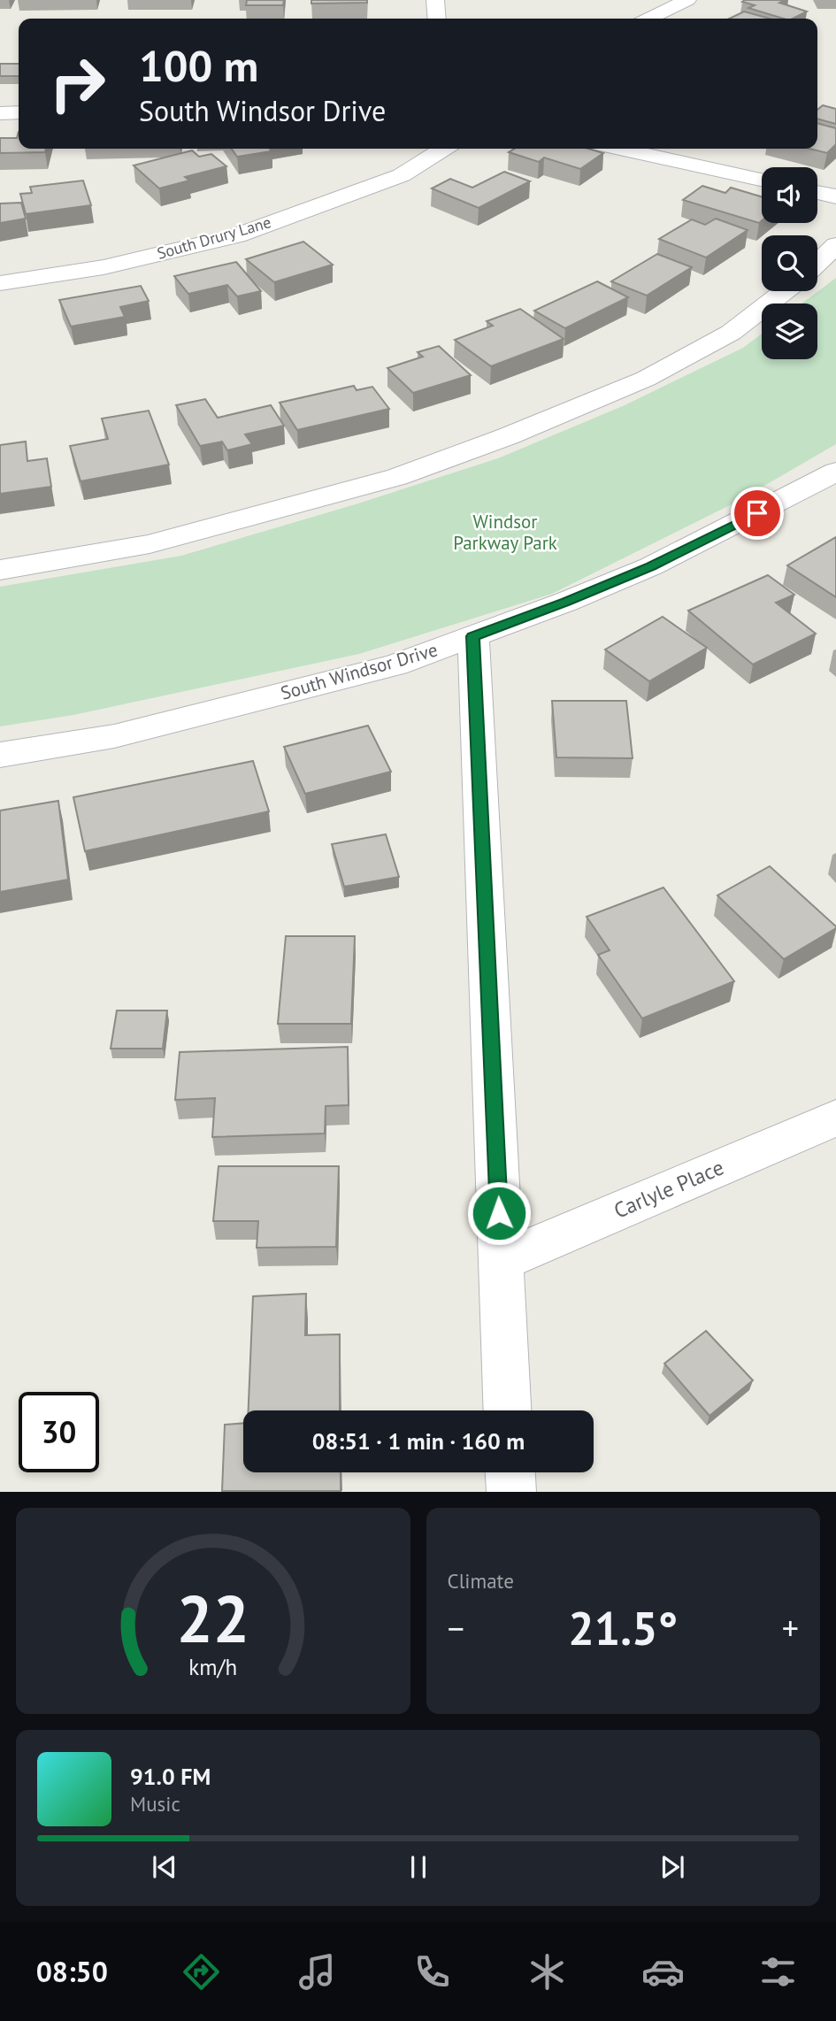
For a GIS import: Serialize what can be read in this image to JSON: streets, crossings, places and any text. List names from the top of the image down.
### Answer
{
  "streets": {
    "street": ["South Drury Lane", "South Windsor Drive", "Carlyle Place"]
  },
  "parks": ["Windsor Parkway Park"],
  "page": {
    "turn": ["100 m", "South Windsor Drive"],
    "limit": "30",
    "trip": "08:51 · 1 min · 160 m",
    "tile": "Climate",
    "heat": ["−", "21.5°", "+"],
    "song": ["91.0 FM", "Music"],
    "tabs": "08:50",
    "gauge": ["22", "km/h"]
  }
}
